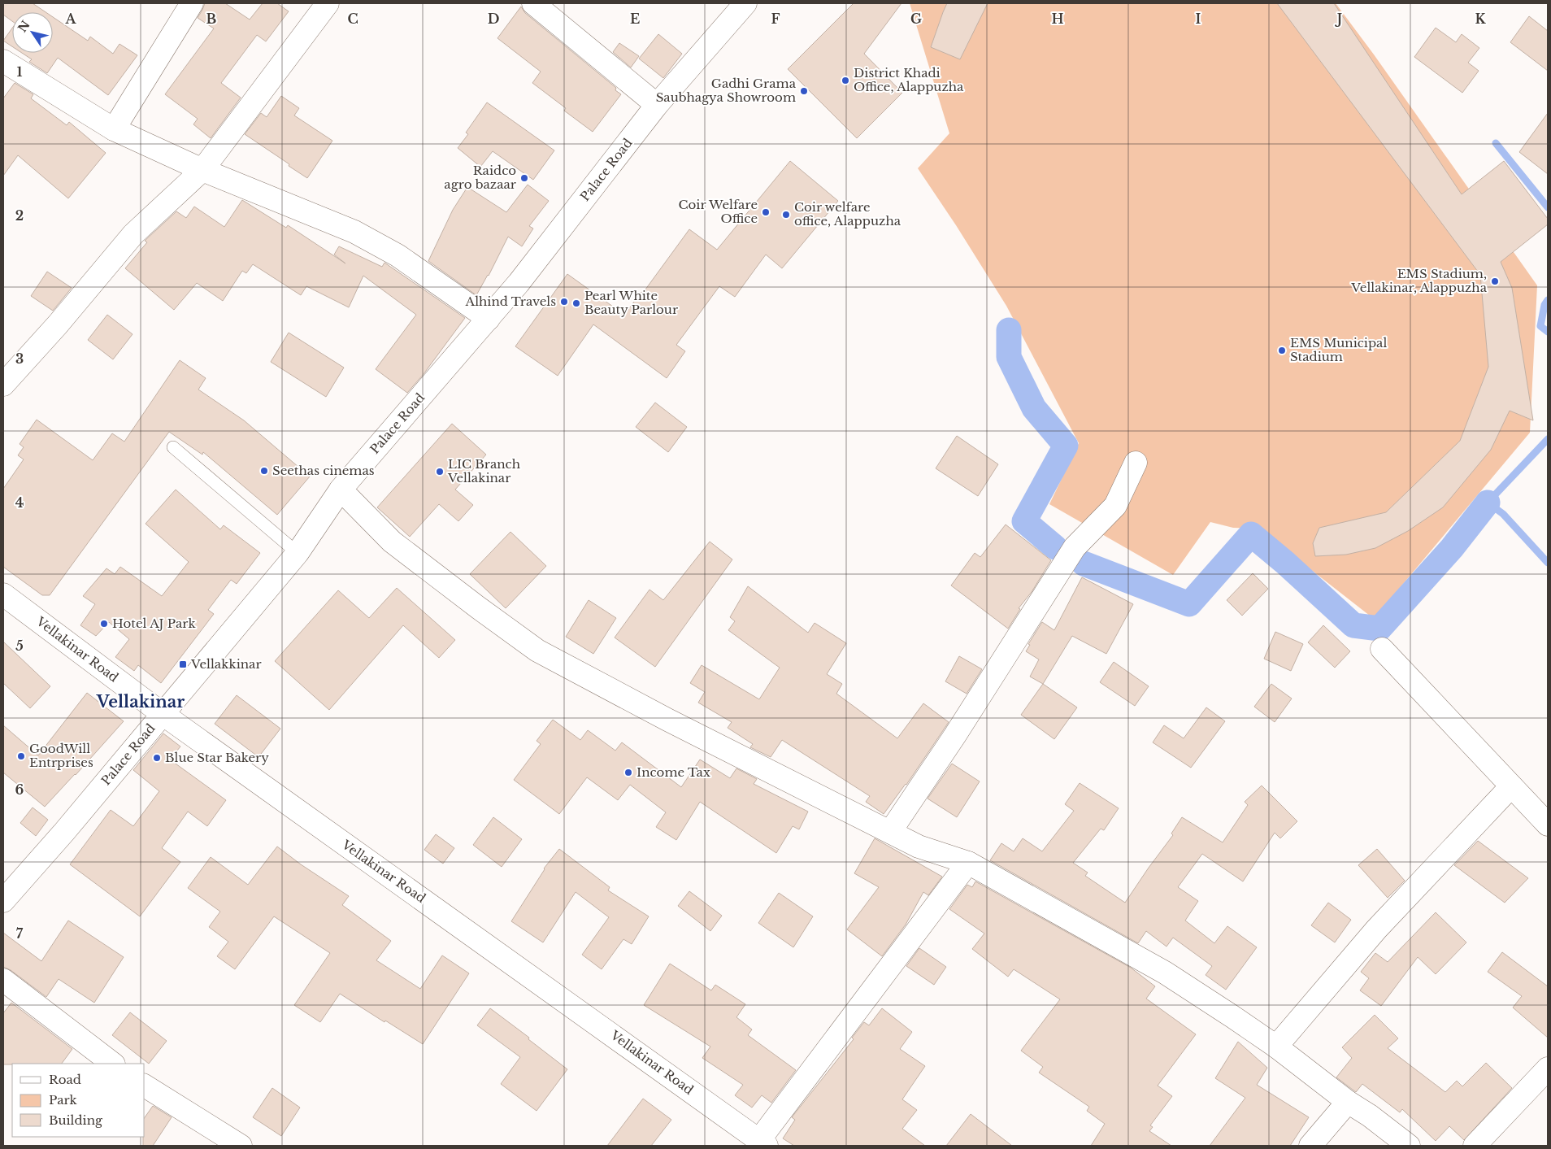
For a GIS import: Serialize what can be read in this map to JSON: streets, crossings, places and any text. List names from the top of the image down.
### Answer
{
  "streets": {
    "street": ["Palace Road", "Vellakinar Road"]
  },
  "crossings": [
    ["Palace Road", "Vellakinar Road"]
  ],
  "districts": ["Vellakinar"],
  "places": {
    "other": [
      "District Khadi Office, Alappuzha",
      "Gadhi Grama Saubhagya Showroom",
      "Raidco agro bazaar",
      "Coir Welfare Office",
      "Coir welfare office, Alappuzha",
      "EMS Stadium, Vellakinar, Alappuzha",
      "Alhind Travels",
      "Pearl White Beauty Parlour",
      "EMS Municipal Stadium",
      "Seethas cinemas",
      "LIC Branch Vellakinar",
      "Hotel AJ Park",
      "GoodWill Entrprises",
      "Blue Star Bakery",
      "Income Tax"
    ],
    "transit": ["Vellakkinar"]
  },
  "legend": ["Road", "Park", "Building"],
  "north": "top left",
  "grid": {
    "columns": [
      "A",
      "B",
      "C",
      "D",
      "E",
      "F",
      "G",
      "H",
      "I",
      "J",
      "K"
    ],
    "rows": [
      "1",
      "2",
      "3",
      "4",
      "5",
      "6",
      "7"
    ]
  }
}
